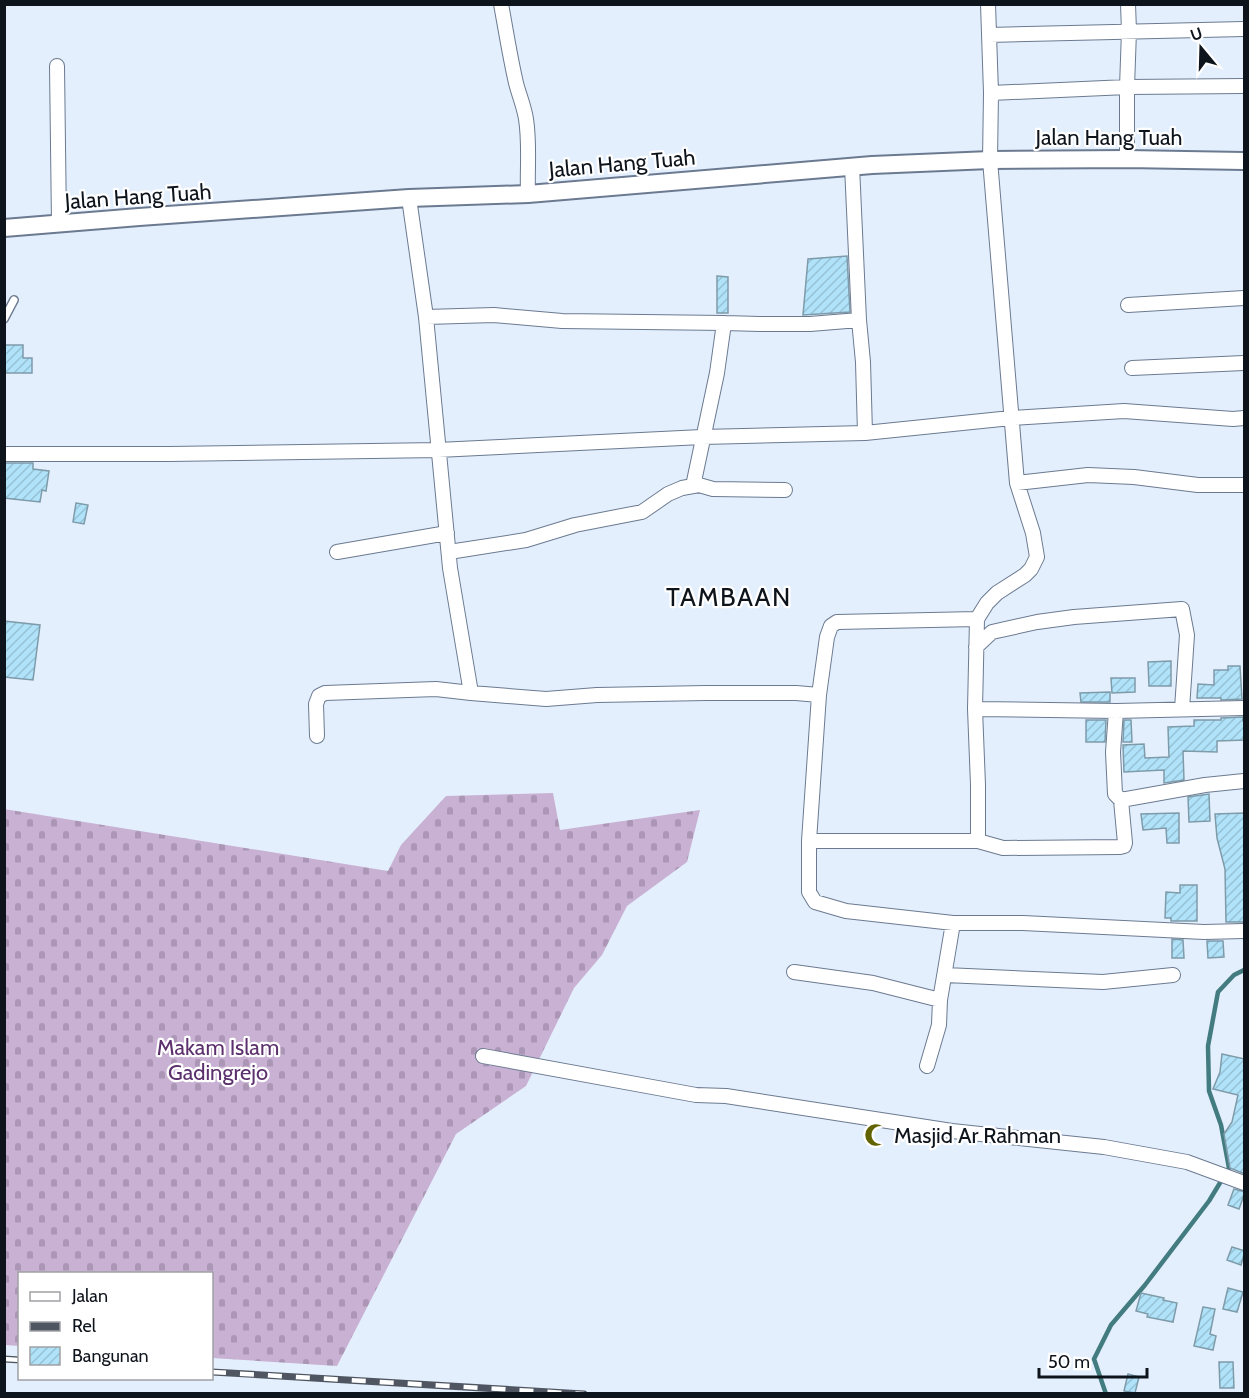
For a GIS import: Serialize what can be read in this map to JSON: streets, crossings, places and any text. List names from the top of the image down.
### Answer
{
  "streets": {
    "street": ["Jalan Hang Tuah"]
  },
  "districts": ["TAMBAAN"],
  "parks": ["Makam Islam Gadingrejo"],
  "places": {
    "mosque": ["Masjid Ar Rahman"]
  },
  "legend": ["Jalan", "Rel", "Bangunan"],
  "scale_bar": "50 m",
  "north": "top"
}
